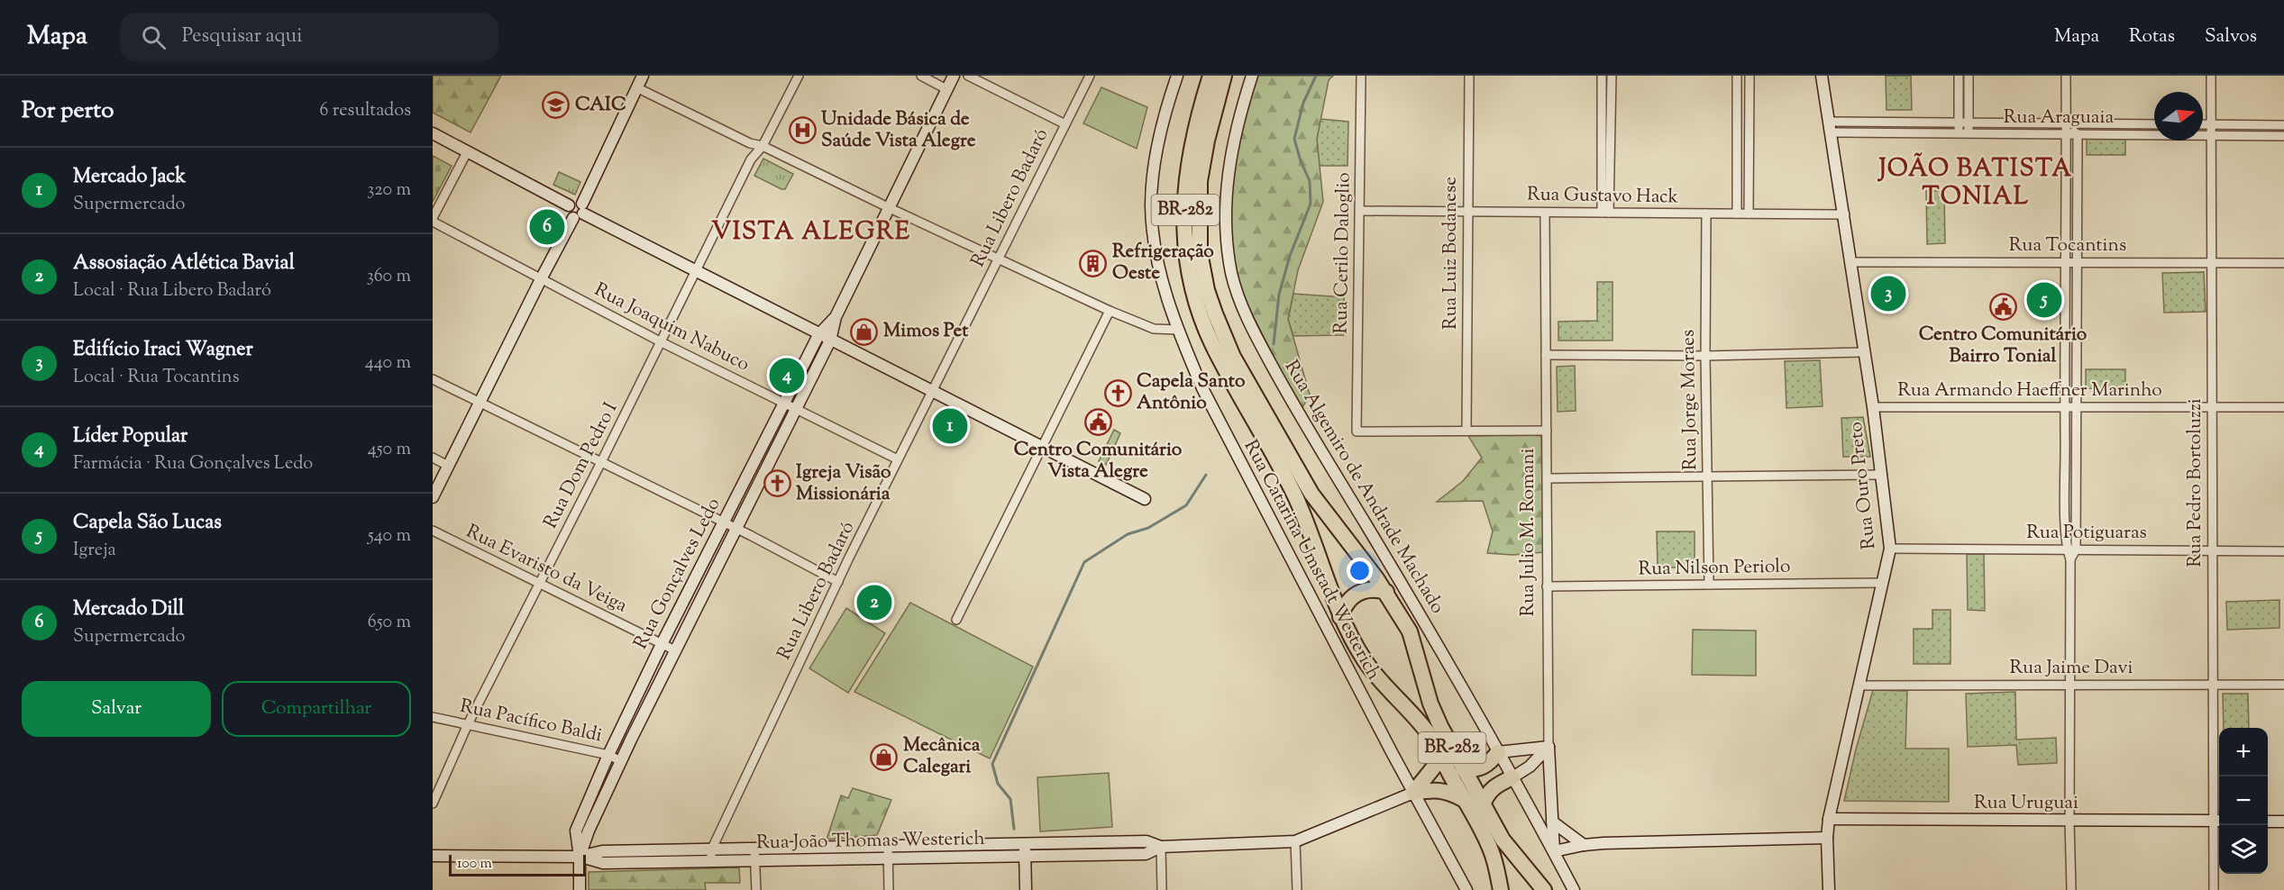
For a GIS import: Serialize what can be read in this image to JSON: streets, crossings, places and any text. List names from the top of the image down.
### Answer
{
  "streets": {
    "highway": ["BR-282"],
    "street": [
      "Rua Araguaia",
      "Rua Gustavo Hack",
      "Rua Libero Badaró",
      "Rua Tocantins",
      "Rua Cerilo Daloglio",
      "Rua Luiz Bodanese",
      "Rua Joaquim Nabuco",
      "Rua Armando Haeffner Marinho",
      "Rua Jorge Moraes",
      "Rua Dom Pedro I",
      "Rua Pedro Bortoluzzi",
      "Rua Ouro Preto",
      "Rua Algemiro de Andrade Machado",
      "Rua Julio M. Romani",
      "Rua Potiguaras",
      "Rua Catarina Umstadt Westerich",
      "Rua Nilson Periolo",
      "Rua Evaristo da Veiga",
      "Rua Gonçalves Ledo",
      "Rua Jaime Davi",
      "Rua Pacífico Baldi",
      "Rua Uruguai",
      "Rua João Thomas Westerich"
    ]
  },
  "crossings": [
    ["Rua Araguaia", "Rua Pedro Bortoluzzi"],
    ["Rua Araguaia", "Rua Ouro Preto"],
    ["Rua Gustavo Hack", "Rua Cerilo Daloglio"],
    ["Rua Gustavo Hack", "Rua Luiz Bodanese"],
    ["Rua Gustavo Hack", "Rua Jorge Moraes"],
    ["Rua Gustavo Hack", "Rua Ouro Preto"],
    ["Rua Gustavo Hack", "Rua Julio M. Romani"],
    ["Rua Libero Badaró", "Rua Joaquim Nabuco"],
    ["Rua Libero Badaró", "Rua João Thomas Westerich"],
    ["Rua Tocantins", "Rua Pedro Bortoluzzi"],
    ["Rua Tocantins", "Rua Ouro Preto"],
    ["Rua Cerilo Daloglio", "Rua Luiz Bodanese"],
    ["Rua Joaquim Nabuco", "Rua Dom Pedro I"],
    ["Rua Joaquim Nabuco", "Rua Gonçalves Ledo"],
    ["Rua Armando Haeffner Marinho", "Rua Pedro Bortoluzzi"],
    ["Rua Armando Haeffner Marinho", "Rua Ouro Preto"],
    ["Rua Jorge Moraes", "Rua Nilson Periolo"],
    ["Rua Dom Pedro I", "Rua Evaristo da Veiga"],
    ["Rua Dom Pedro I", "Rua Pacífico Baldi"],
    ["Rua Pedro Bortoluzzi", "Rua Potiguaras"],
    ["Rua Pedro Bortoluzzi", "Rua Jaime Davi"],
    ["Rua Pedro Bortoluzzi", "Rua Uruguai"],
    ["Rua Ouro Preto", "Rua Potiguaras"],
    ["Rua Ouro Preto", "Rua Nilson Periolo"],
    ["Rua Ouro Preto", "Rua Jaime Davi"],
    ["Rua Ouro Preto", "Rua Uruguai"],
    ["Rua Algemiro de Andrade Machado", "Rua Julio M. Romani"],
    ["Rua Julio M. Romani", "Rua Nilson Periolo"],
    ["Rua Catarina Umstadt Westerich", "Rua João Thomas Westerich"],
    ["Rua Evaristo da Veiga", "Rua Gonçalves Ledo"],
    ["Rua Gonçalves Ledo", "Rua Pacífico Baldi"],
    ["Rua Gonçalves Ledo", "Rua João Thomas Westerich"]
  ],
  "districts": ["JOÃO BATISTA TONIAL", "VISTA ALEGRE"],
  "places": {
    "school or university": ["CAIC"],
    "hospital": ["Unidade Básica de Saúde Vista Alegre"],
    "building": ["Refrigeração Oeste"],
    "public building": ["Centro Comunitário Bairro Tonial", "Centro Comunitário Vista Alegre"],
    "shop": ["Mimos Pet", "Mecânica Calegari"],
    "church": ["Capela Santo Antônio", "Igreja Visão Missionária"]
  },
  "scale_bar": "100 m",
  "north": "right",
  "page": {
    "header": "Mapa",
    "search": "Pesquisar aqui",
    "nav": ["Mapa", "Rotas", "Salvos"],
    "heading": ["Por perto", "6 resultados"],
    "list": [
      {
        "mark": "1",
        "name": "Mercado Jack",
        "note": "Supermercado",
        "value": "320 m"
      },
      {
        "mark": "2",
        "name": "Assosiação Atlética Bavial",
        "note": "Local · Rua Libero Badaró",
        "value": "360 m"
      },
      {
        "mark": "3",
        "name": "Edifício Iraci Wagner",
        "note": "Local · Rua Tocantins",
        "value": "440 m"
      },
      {
        "mark": "4",
        "name": "Líder Popular",
        "note": "Farmácia · Rua Gonçalves Ledo",
        "value": "450 m"
      },
      {
        "mark": "5",
        "name": "Capela São Lucas",
        "note": "Igreja",
        "value": "540 m"
      },
      {
        "mark": "6",
        "name": "Mercado Dill",
        "note": "Supermercado",
        "value": "650 m"
      }
    ],
    "pins": [
      "6",
      "3",
      "5",
      "4",
      "1",
      "2"
    ],
    "buttons": ["Salvar", "Compartilhar"],
    "map_buttons": ["+", "−"],
    "scale": "100 m"
  }
}
